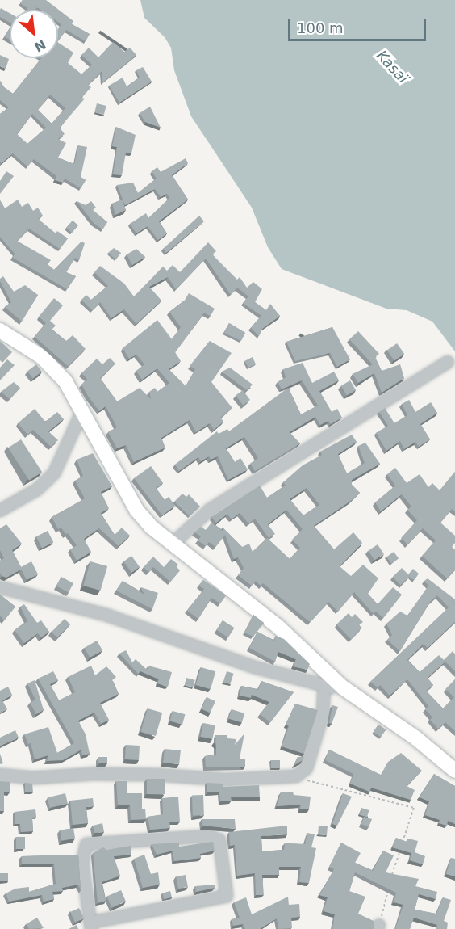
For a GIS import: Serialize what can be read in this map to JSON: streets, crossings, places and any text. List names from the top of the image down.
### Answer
{
  "water": ["Kasaï"],
  "scale_bar": "100 m",
  "north": "bottom right"
}
